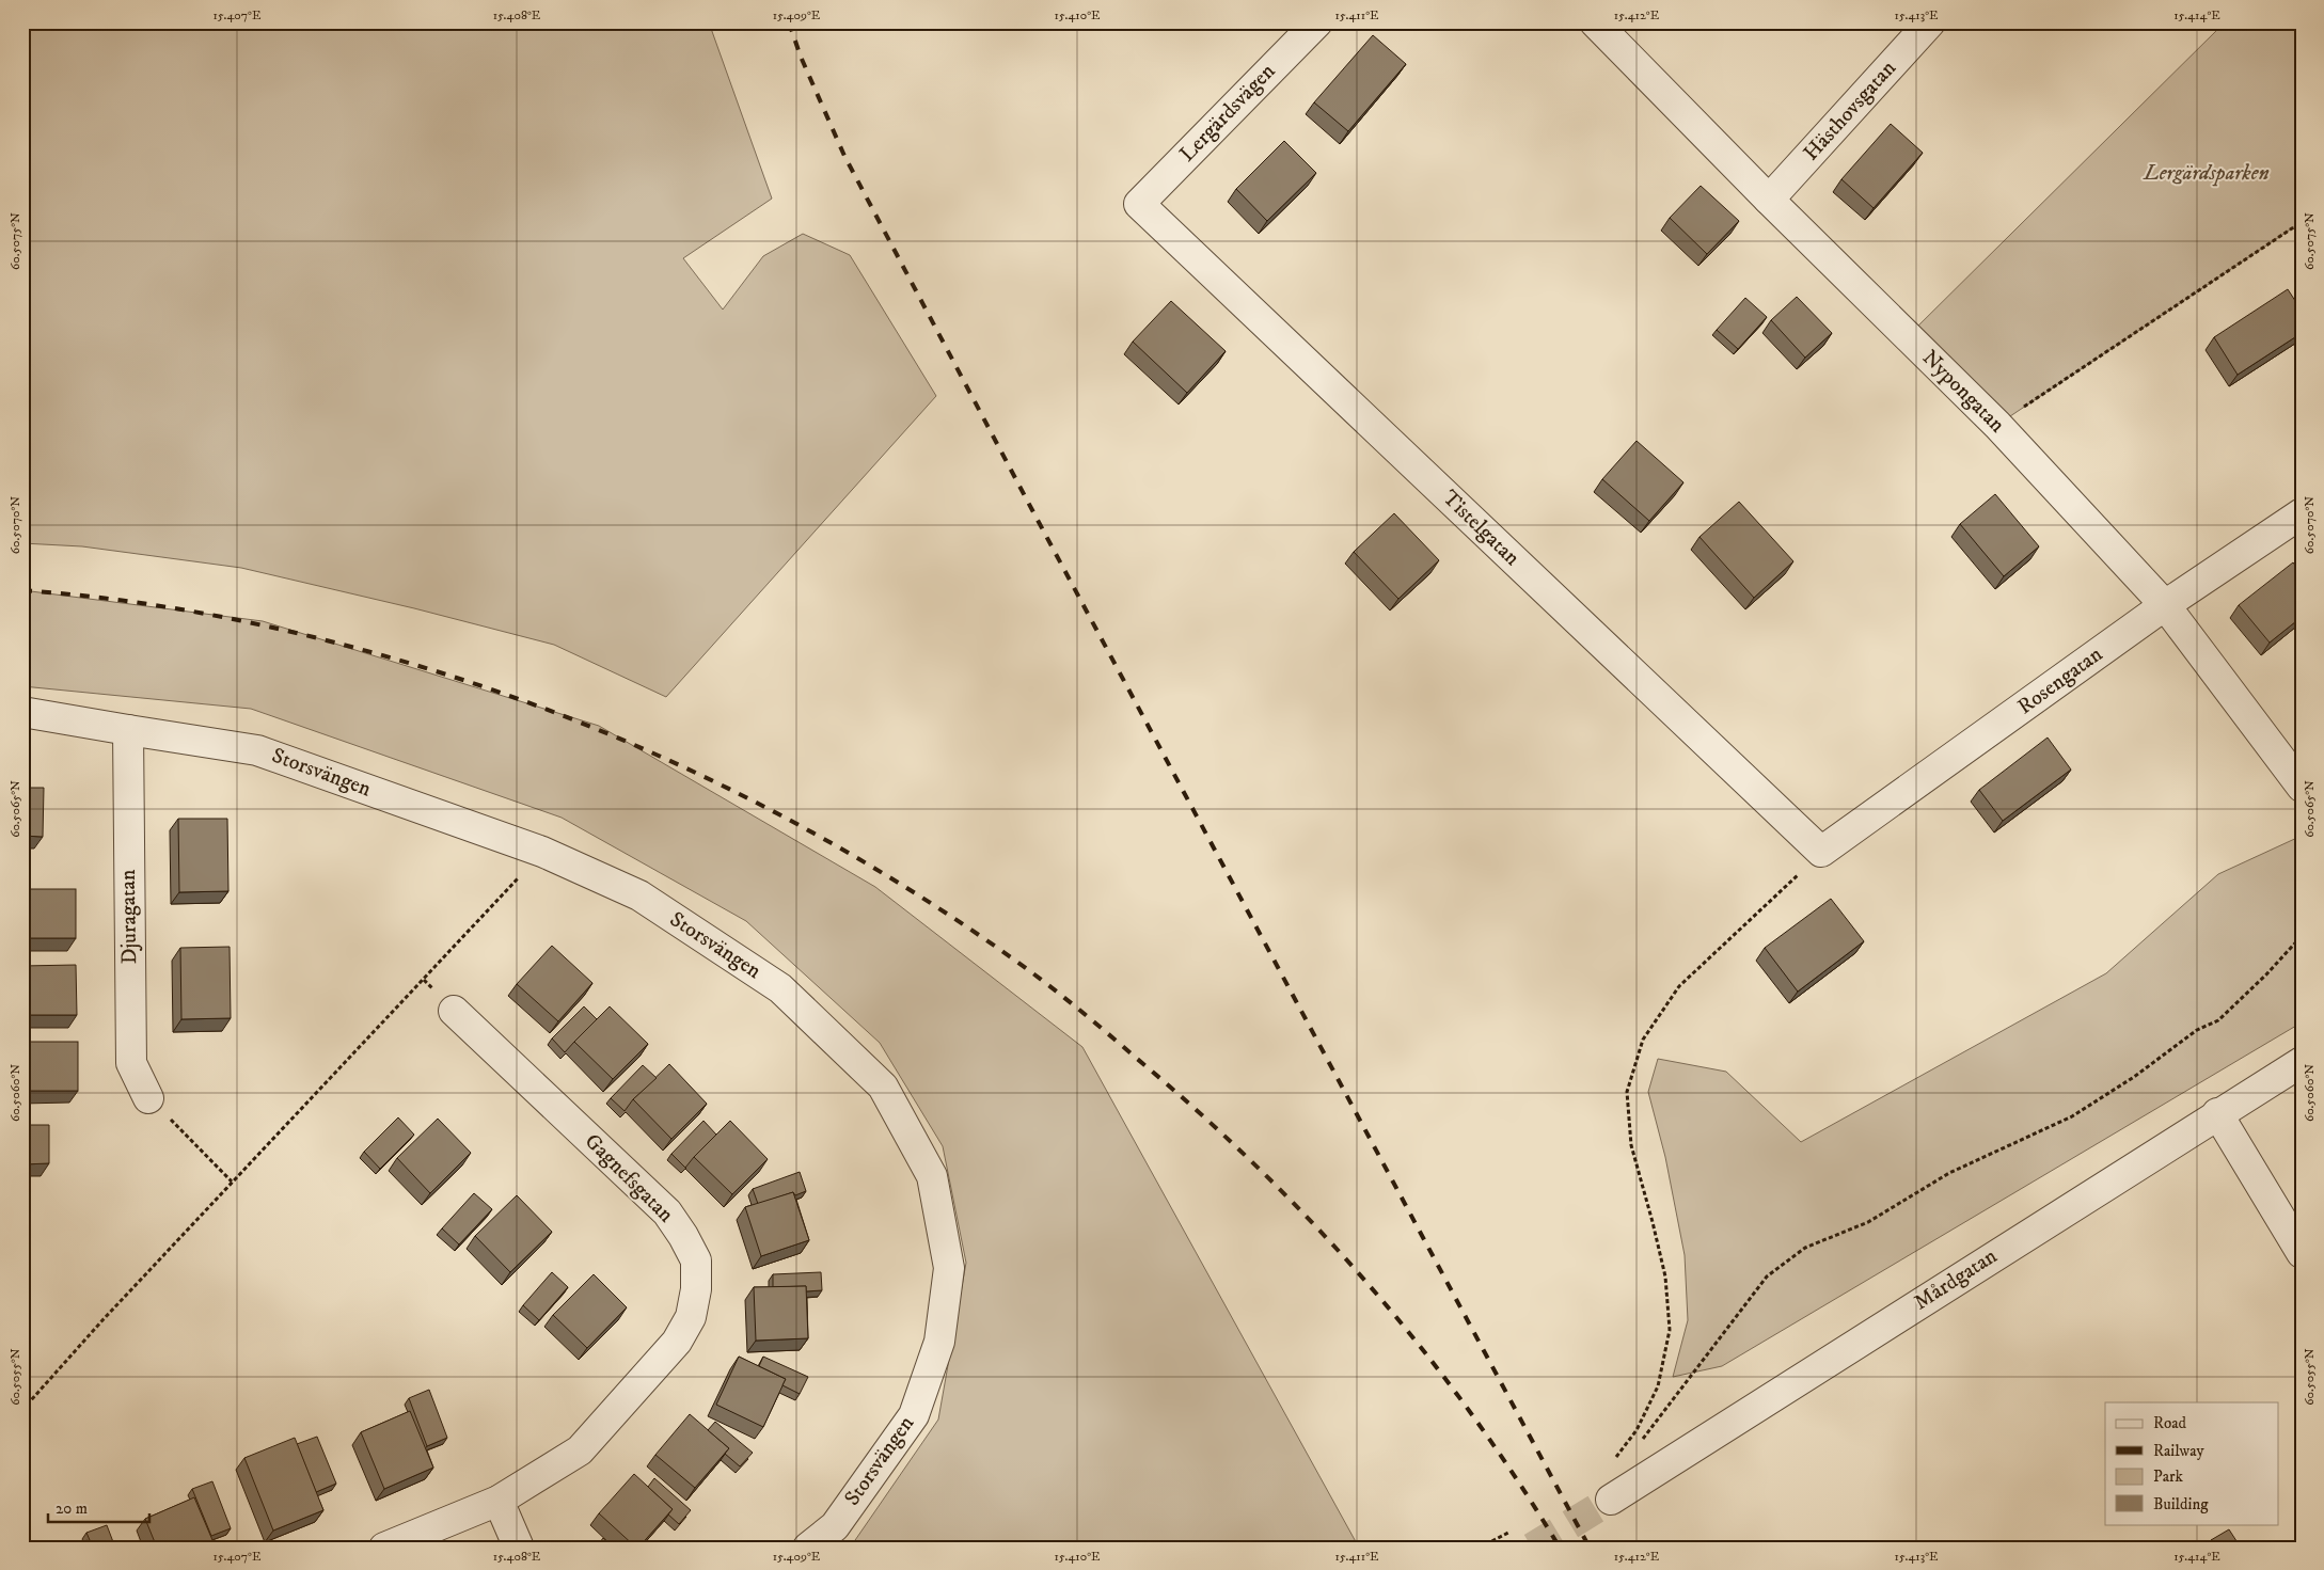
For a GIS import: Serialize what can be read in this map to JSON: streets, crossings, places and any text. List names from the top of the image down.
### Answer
{
  "streets": {
    "street": [
      "Hästhovsgatan",
      "Lergärdsvägen",
      "Nypongatan",
      "Tistelgatan",
      "Rosengatan",
      "Storsvängen",
      "Djuragatan",
      "Gagnefsgatan",
      "Mårdgatan"
    ]
  },
  "crossings": [
    ["Hästhovsgatan", "Nypongatan"],
    ["Lergärdsvägen", "Tistelgatan"],
    ["Nypongatan", "Rosengatan"],
    ["Tistelgatan", "Rosengatan"],
    ["Storsvängen", "Djuragatan"]
  ],
  "parks": ["Lergärdsparken"],
  "legend": [
    "Road",
    "Railway",
    "Park",
    "Building"
  ],
  "scale_bar": "20 m",
  "coordinates": [
    "15.407°E",
    "15.408°E",
    "15.409°E",
    "15.410°E",
    "15.411°E",
    "15.412°E",
    "15.413°E",
    "15.414°E",
    "60.5075°N",
    "60.5070°N",
    "60.5065°N",
    "60.5060°N",
    "60.5055°N"
  ]
}
